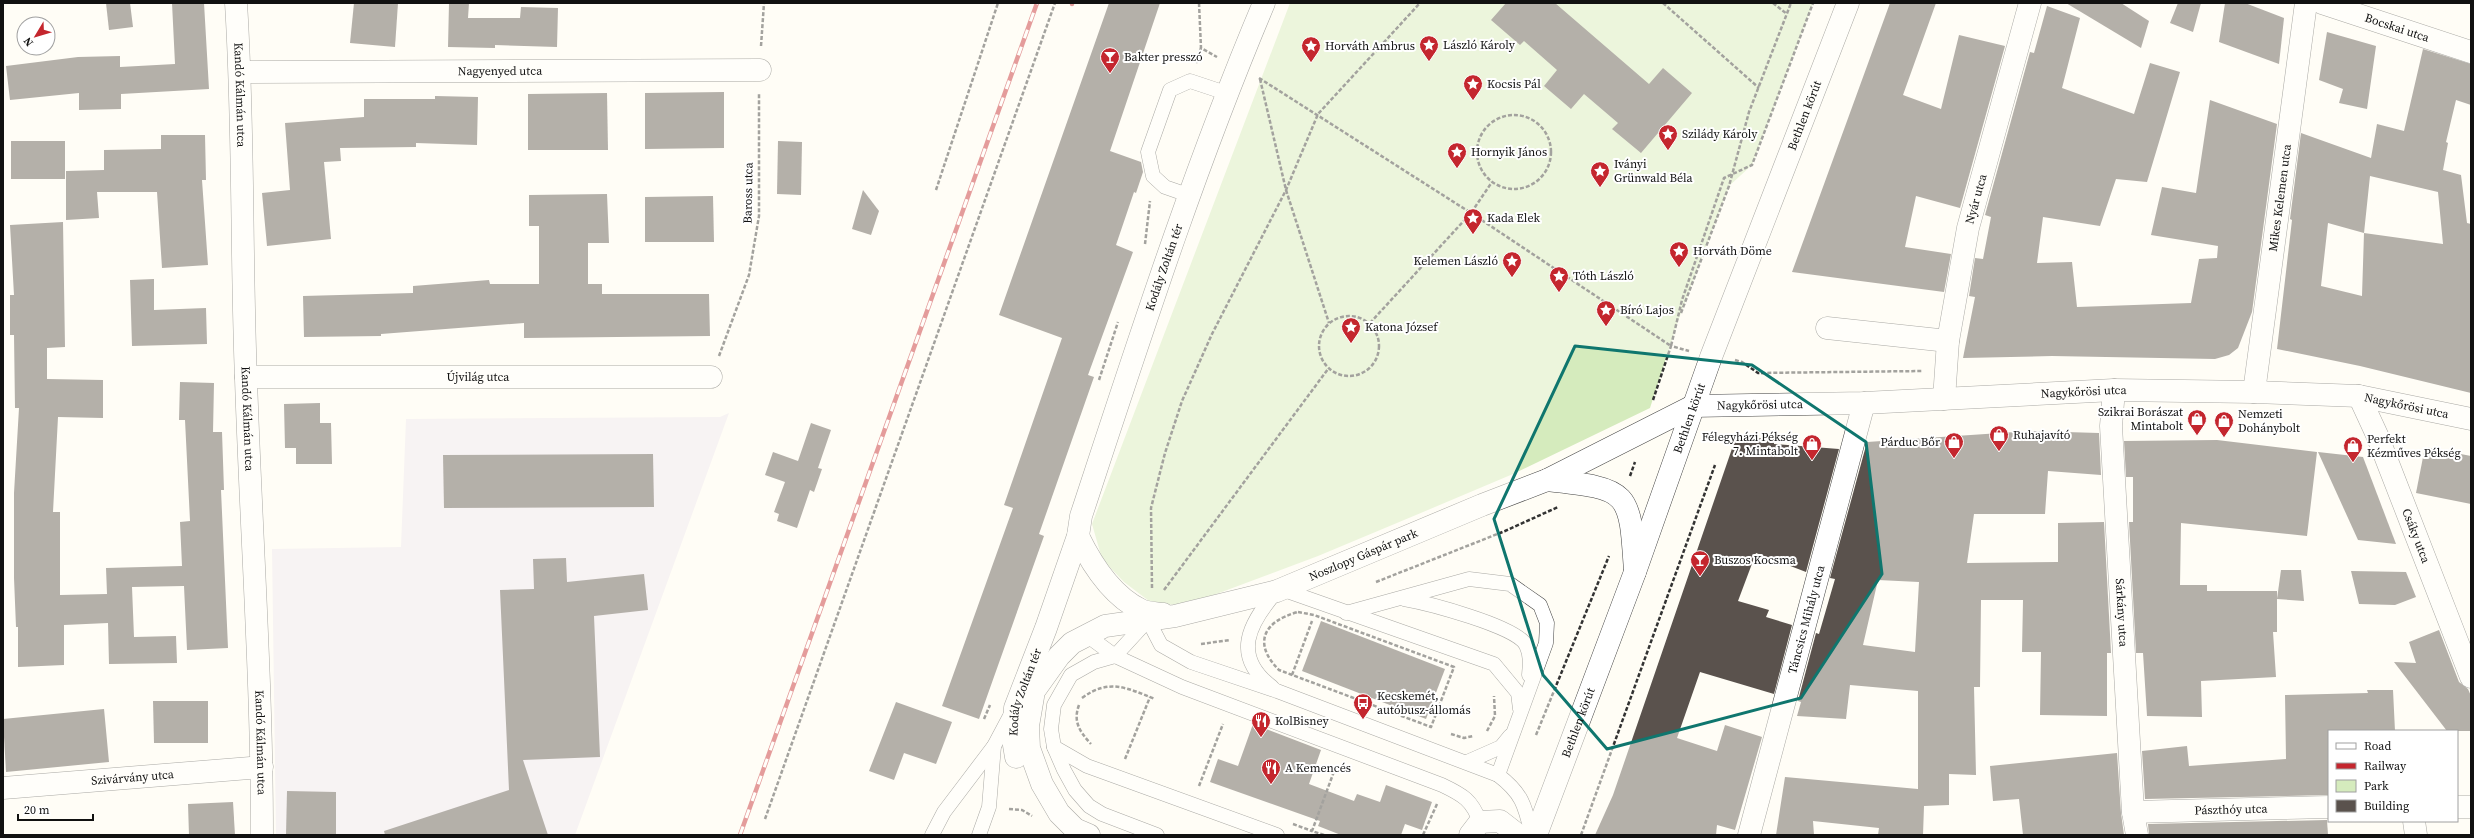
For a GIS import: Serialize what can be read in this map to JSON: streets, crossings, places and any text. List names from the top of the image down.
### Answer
{
  "streets": {
    "street": [
      "Bocskai utca",
      "Nagyenyed utca",
      "Kandó Kálmán utca",
      "Bethlen körút",
      "Mikes Kelemen utca",
      "Nyár utca",
      "Kodály Zoltán tér",
      "Újvilág utca",
      "Nagykőrösi utca",
      "Csáky utca",
      "Noszlopy Gáspár park",
      "Sárkány utca",
      "Táncsics Mihály utca",
      "Szivárvány utca",
      "Pászthóy utca"
    ],
    "path": ["Baross utca"]
  },
  "crossings": [
    ["Nagyenyed utca", "Kandó Kálmán utca"],
    ["Nagyenyed utca", "Baross utca"],
    ["Kandó Kálmán utca", "Újvilág utca"],
    ["Kandó Kálmán utca", "Szivárvány utca"],
    ["Bethlen körút", "Nagykőrösi utca"],
    ["Bethlen körút", "Noszlopy Gáspár park"],
    ["Baross utca", "Újvilág utca"],
    ["Mikes Kelemen utca", "Nagykőrösi utca"],
    ["Nyár utca", "Nagykőrösi utca"],
    ["Kodály Zoltán tér", "Noszlopy Gáspár park"],
    ["Nagykőrösi utca", "Csáky utca"],
    ["Nagykőrösi utca", "Noszlopy Gáspár park"],
    ["Nagykőrösi utca", "Sárkány utca"],
    ["Nagykőrösi utca", "Táncsics Mihály utca"],
    ["Sárkány utca", "Pászthóy utca"]
  ],
  "places": {
    "place": [
      "László Károly",
      "Horváth Ambrus",
      "Kocsis Pál",
      "Szilády Károly",
      "Hornyik János",
      "Iványi Grünwald Béla",
      "Kada Elek",
      "Horváth Döme",
      "Kelemen László",
      "Tóth László",
      "Bíró Lajos",
      "Katona József"
    ],
    "bar": ["Bakter presszó", "Buszos Kocsma"],
    "shop": [
      "Szikrai Borászat Mintabolt",
      "Nemzeti Dohánybolt",
      "Ruhajavító",
      "Párduc Bőr",
      "Félegyházi Pékség 7. Mintabolt",
      "Perfekt Kézműves Pékség"
    ],
    "bus stop": ["Kecskemét, autóbusz-állomás"],
    "restaurant": ["KolBisney", "A Kemencés"]
  },
  "legend": [
    "Road",
    "Railway",
    "Park",
    "Building"
  ],
  "scale_bar": "20 m",
  "north": "bottom left"
}
